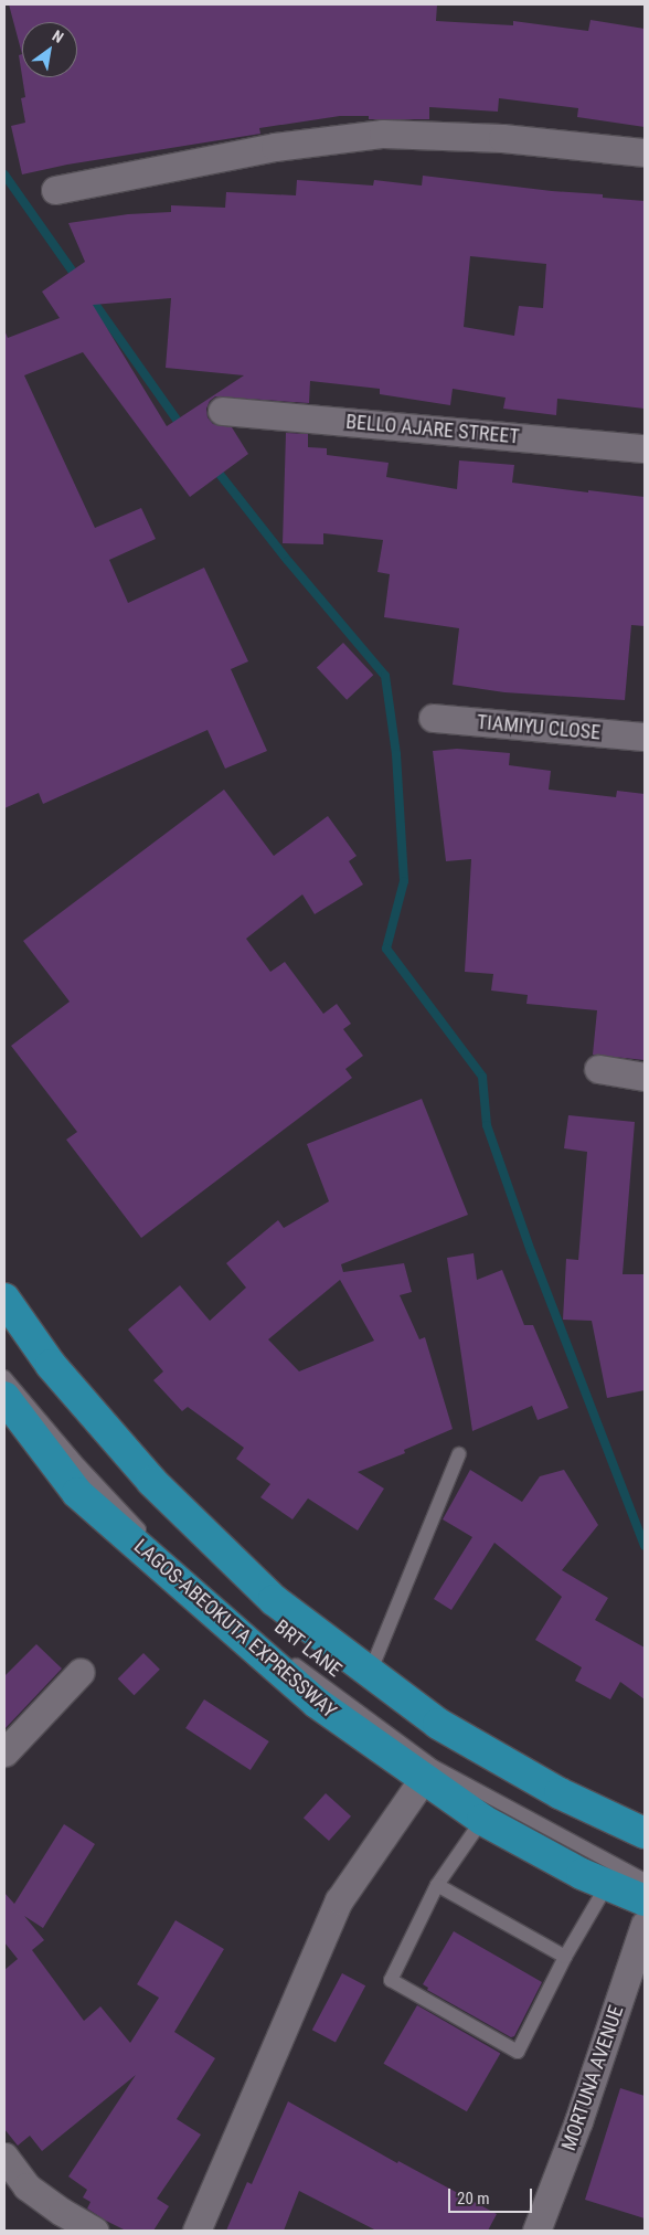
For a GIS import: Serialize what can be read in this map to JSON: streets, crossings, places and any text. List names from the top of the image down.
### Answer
{
  "streets": {
    "highway": ["LAGOS-ABEOKUTA EXPRESSWAY"],
    "street": ["BELLO AJARE STREET", "TIAMIYU CLOSE", "MORTUNA AVENUE"],
    "lane": ["BRT LANE"]
  },
  "scale_bar": "20 m",
  "north": "top right"
}
